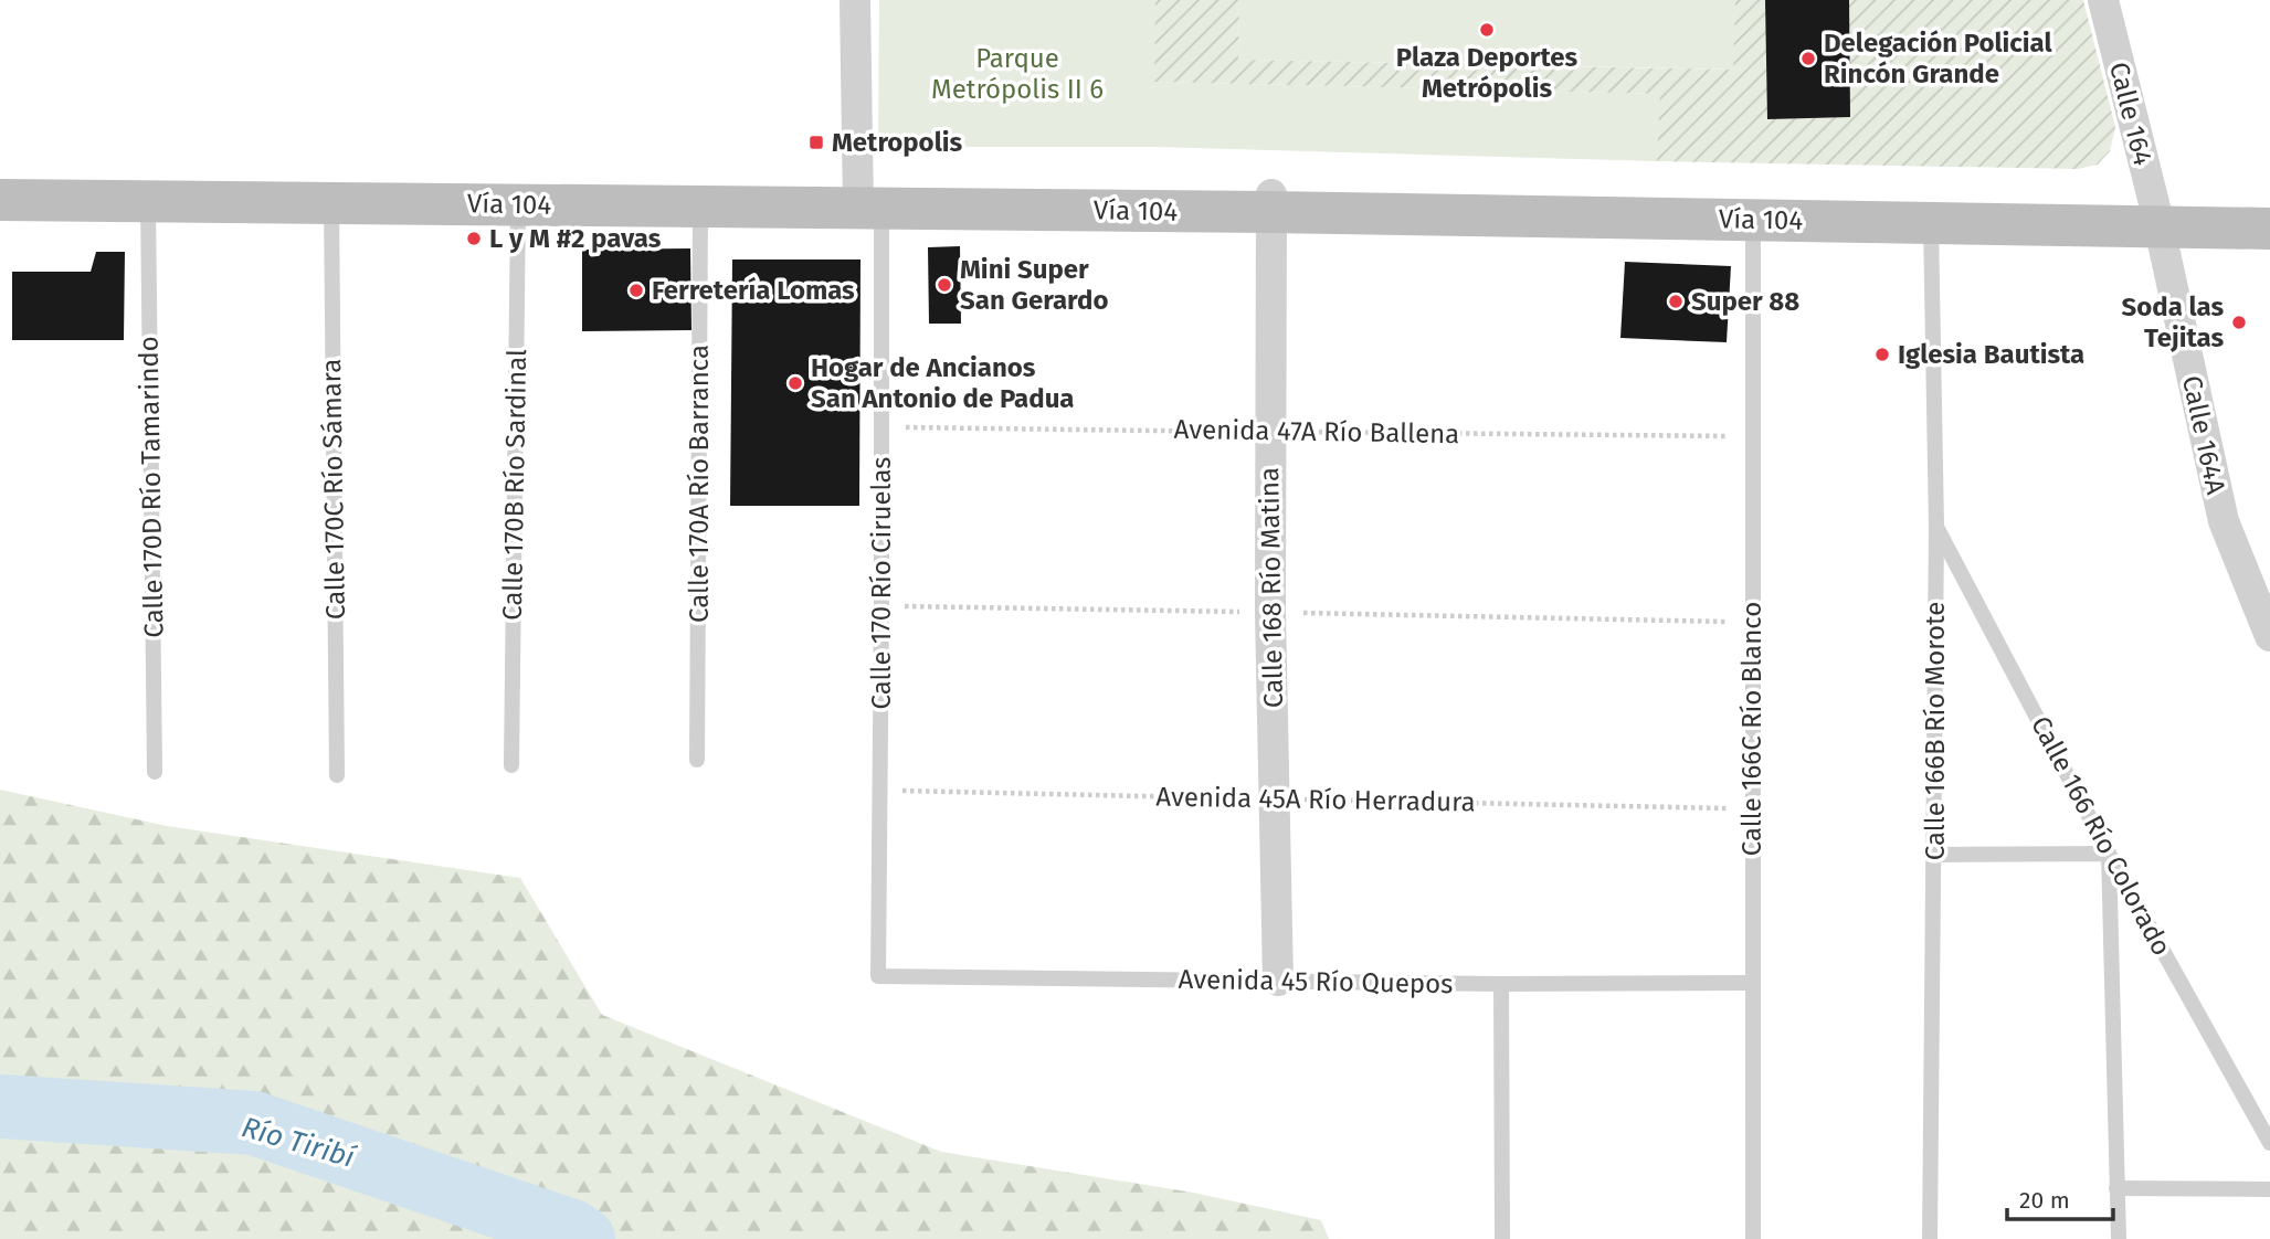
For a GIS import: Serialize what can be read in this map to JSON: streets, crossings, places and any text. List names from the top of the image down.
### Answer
{
  "streets": {
    "main road": ["Vía 104"],
    "street": ["Calle 164", "Calle 164A", "Calle 168 Río Matina"],
    "lane": [
      "Calle 170A Río Barranca",
      "Calle 170B Río Sardinal",
      "Calle 170D Río Tamarindo",
      "Calle 170C Río Sámara",
      "Calle 170 Río Ciruelas",
      "Calle 166C Río Blanco",
      "Calle 166B Río Morote",
      "Calle 166 Río Colorado",
      "Avenida 45 Río Quepos"
    ],
    "path": ["Avenida 47A Río Ballena", "Avenida 45A Río Herradura"]
  },
  "crossings": [
    ["Calle 164", "Vía 104"],
    ["Calle 164", "Calle 164A"],
    ["Vía 104", "Calle 164A"],
    ["Vía 104", "Calle 170A Río Barranca"],
    ["Vía 104", "Calle 170B Río Sardinal"],
    ["Vía 104", "Calle 170D Río Tamarindo"],
    ["Vía 104", "Calle 170C Río Sámara"],
    ["Vía 104", "Calle 170 Río Ciruelas"],
    ["Vía 104", "Calle 168 Río Matina"],
    ["Vía 104", "Calle 166C Río Blanco"],
    ["Vía 104", "Calle 166B Río Morote"],
    ["Avenida 47A Río Ballena", "Calle 170 Río Ciruelas"],
    ["Avenida 47A Río Ballena", "Calle 168 Río Matina"],
    ["Avenida 47A Río Ballena", "Calle 166C Río Blanco"],
    ["Calle 170 Río Ciruelas", "Avenida 45A Río Herradura"],
    ["Calle 170 Río Ciruelas", "Avenida 45 Río Quepos"],
    ["Calle 168 Río Matina", "Avenida 45A Río Herradura"],
    ["Calle 168 Río Matina", "Avenida 45 Río Quepos"],
    ["Calle 166C Río Blanco", "Avenida 45A Río Herradura"],
    ["Calle 166C Río Blanco", "Avenida 45 Río Quepos"],
    ["Calle 166B Río Morote", "Calle 166 Río Colorado"]
  ],
  "water": ["Río Tiribí"],
  "parks": ["Parque Metrópolis II 6"],
  "places": {
    "other": [
      "Plaza Deportes Metrópolis",
      "Delegación Policial Rincón Grande",
      "L y M #2 pavas",
      "Mini Super San Gerardo",
      "Ferretería Lomas",
      "Super 88",
      "Soda las Tejitas",
      "Iglesia Bautista",
      "Hogar de Ancianos San Antonio de Padua"
    ],
    "transit": ["Metropolis"]
  },
  "scale_bar": "20 m"
}
